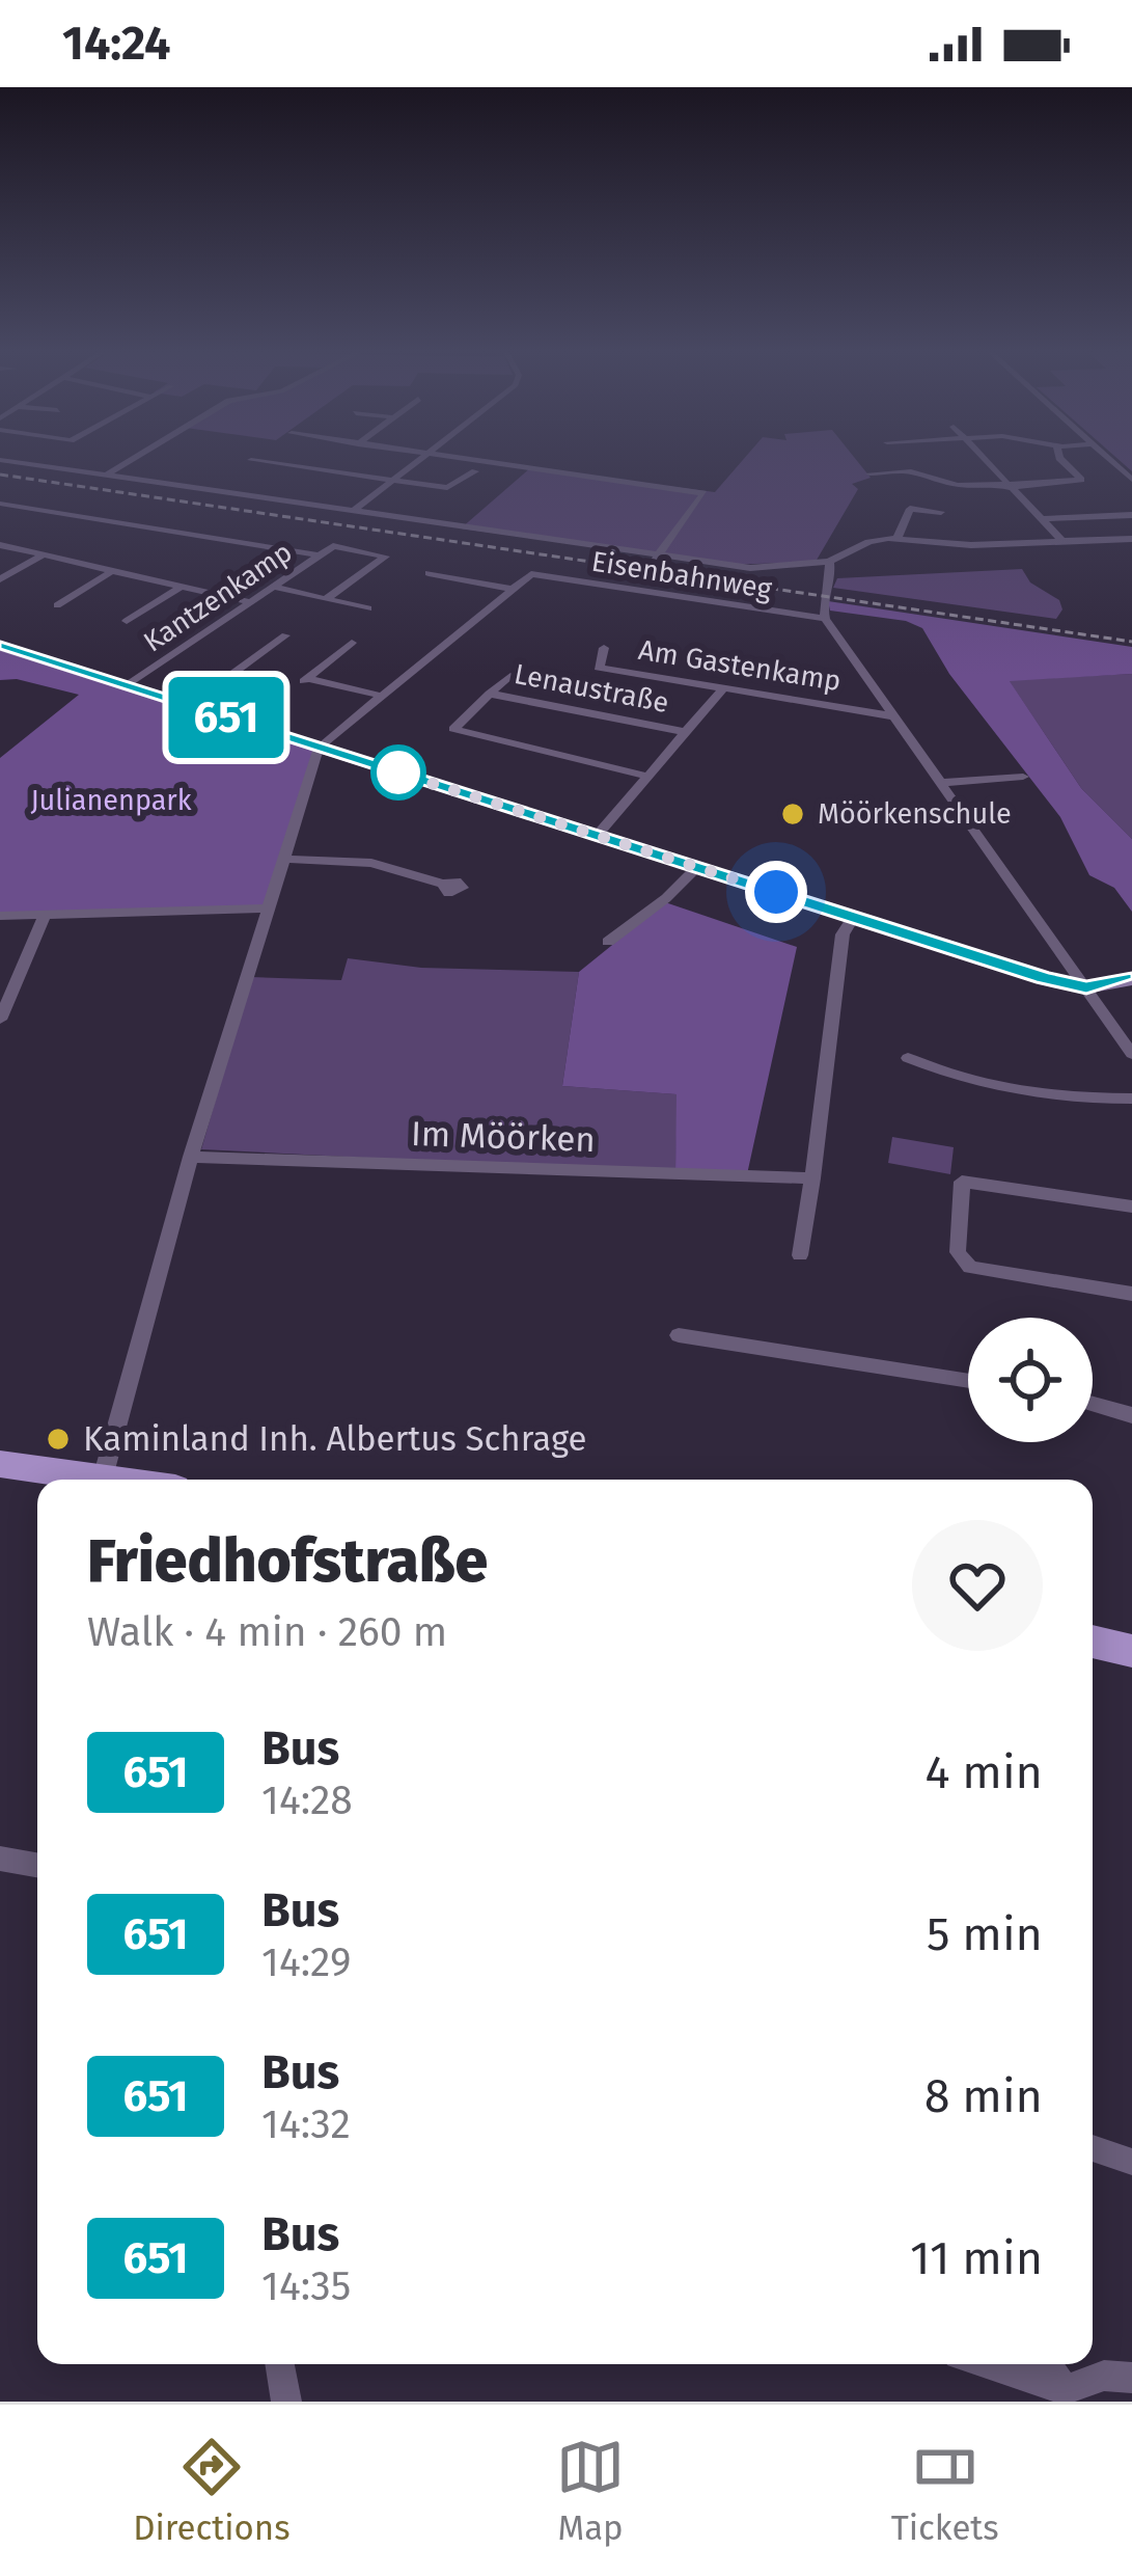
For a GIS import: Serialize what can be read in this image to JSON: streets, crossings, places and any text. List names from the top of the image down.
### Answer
{
  "streets": {
    "street": [
      "Eisenbahnweg",
      "Kantzenkamp",
      "Am Gastenkamp",
      "Lenaustraße",
      "Im Möörken"
    ]
  },
  "crossings": [
    ["Am Gastenkamp", "Lenaustraße"]
  ],
  "parks": ["Julianenpark"],
  "places": ["Möörkenschule", "Kaminland Inh. Albertus Schrage"],
  "lines": ["bus line 651"],
  "page": {
    "status": "14:24",
    "on_map": "651",
    "heading": ["Friedhofstraße", "Walk · 4 min · 260 m"],
    "list": [
      {
        "mark": "651",
        "name": "Bus",
        "note": "14:28",
        "value": "4 min"
      },
      {
        "mark": "651",
        "name": "Bus",
        "note": "14:29",
        "value": "5 min"
      },
      {
        "mark": "651",
        "name": "Bus",
        "note": "14:32",
        "value": "8 min"
      },
      {
        "mark": "651",
        "name": "Bus",
        "note": "14:35",
        "value": "11 min"
      }
    ],
    "tabs": ["Directions", "Map", "Tickets"]
  }
}
